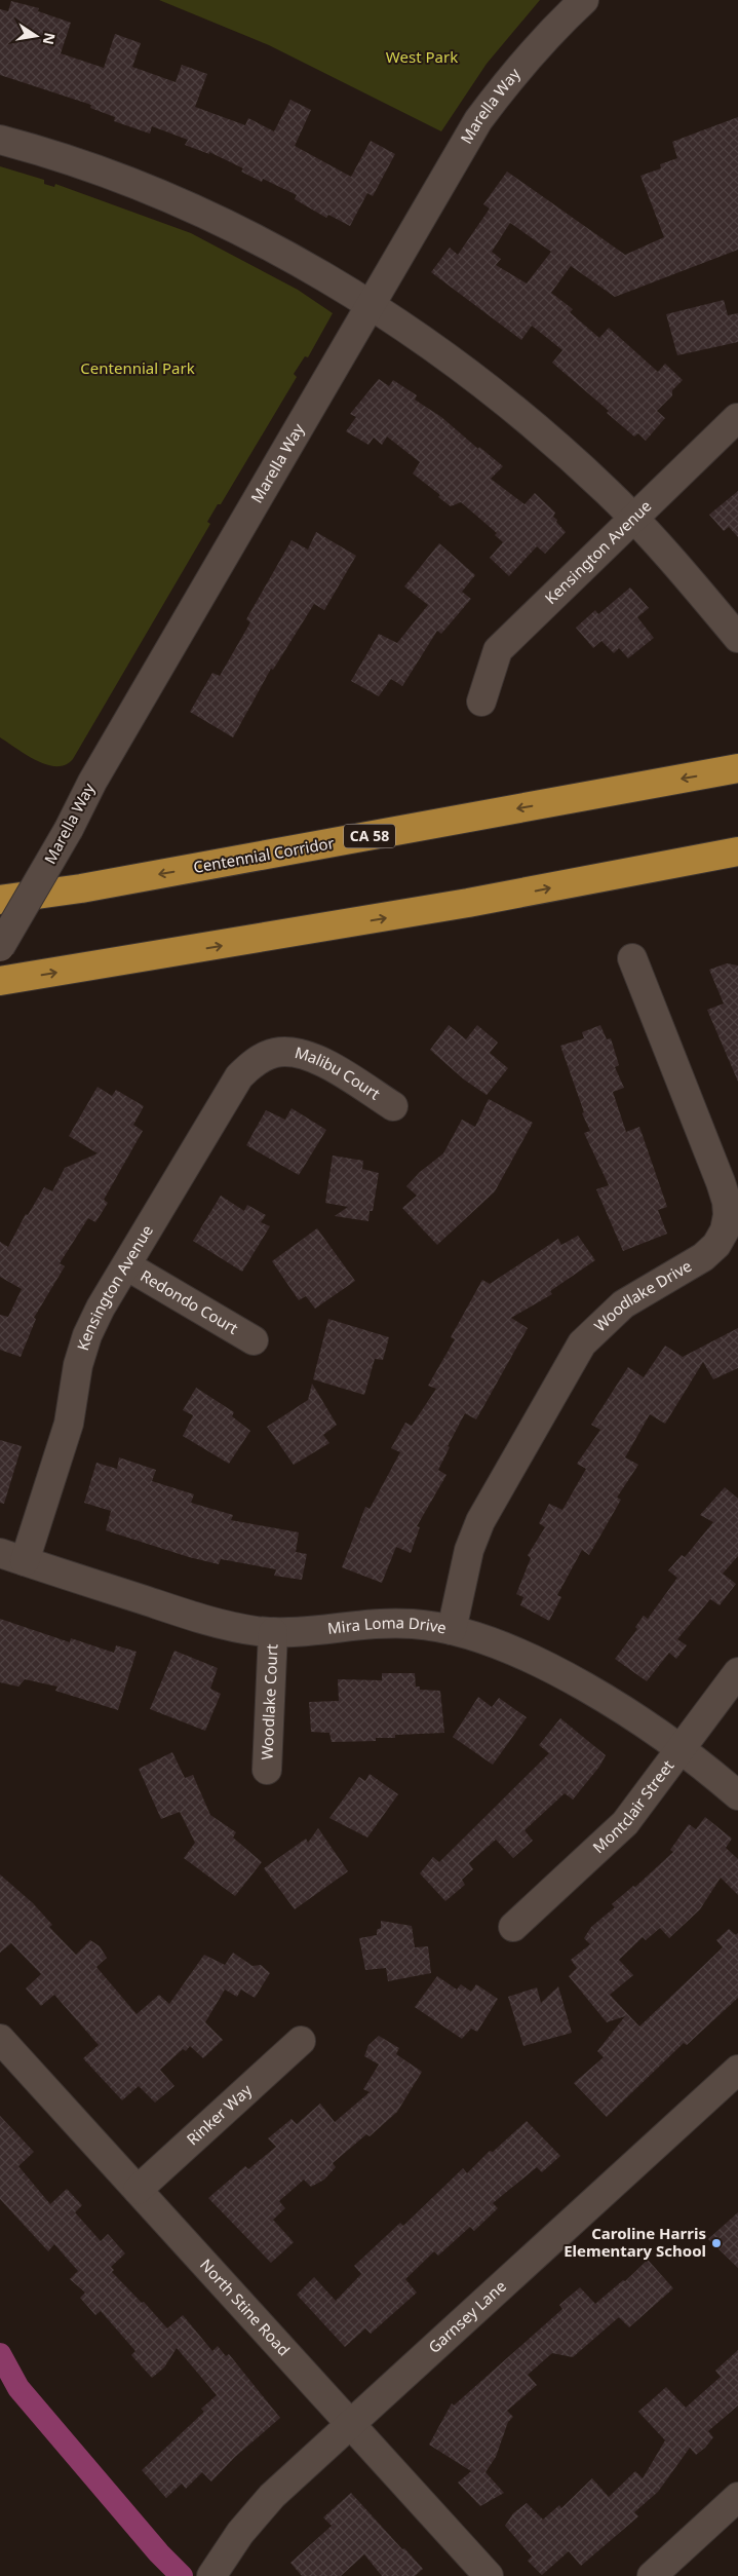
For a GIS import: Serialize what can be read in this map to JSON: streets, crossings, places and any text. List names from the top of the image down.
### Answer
{
  "streets": {
    "highway": ["CA 58", "Centennial Corridor"],
    "street": [
      "Marella Way",
      "Kensington Avenue",
      "Malibu Court",
      "Woodlake Drive",
      "Redondo Court",
      "Mira Loma Drive",
      "Woodlake Court",
      "Montclair Street",
      "Rinker Way",
      "North Stine Road",
      "Garnsey Lane"
    ]
  },
  "crossings": [
    ["Kensington Avenue", "Malibu Court"],
    ["Kensington Avenue", "Redondo Court"],
    ["Kensington Avenue", "Mira Loma Drive"],
    ["Woodlake Drive", "Mira Loma Drive"],
    ["Mira Loma Drive", "Woodlake Court"],
    ["Mira Loma Drive", "Montclair Street"],
    ["Rinker Way", "North Stine Road"],
    ["North Stine Road", "Garnsey Lane"]
  ],
  "parks": ["West Park", "Centennial Park"],
  "places": ["Caroline Harris Elementary School"],
  "north": "right"
}
